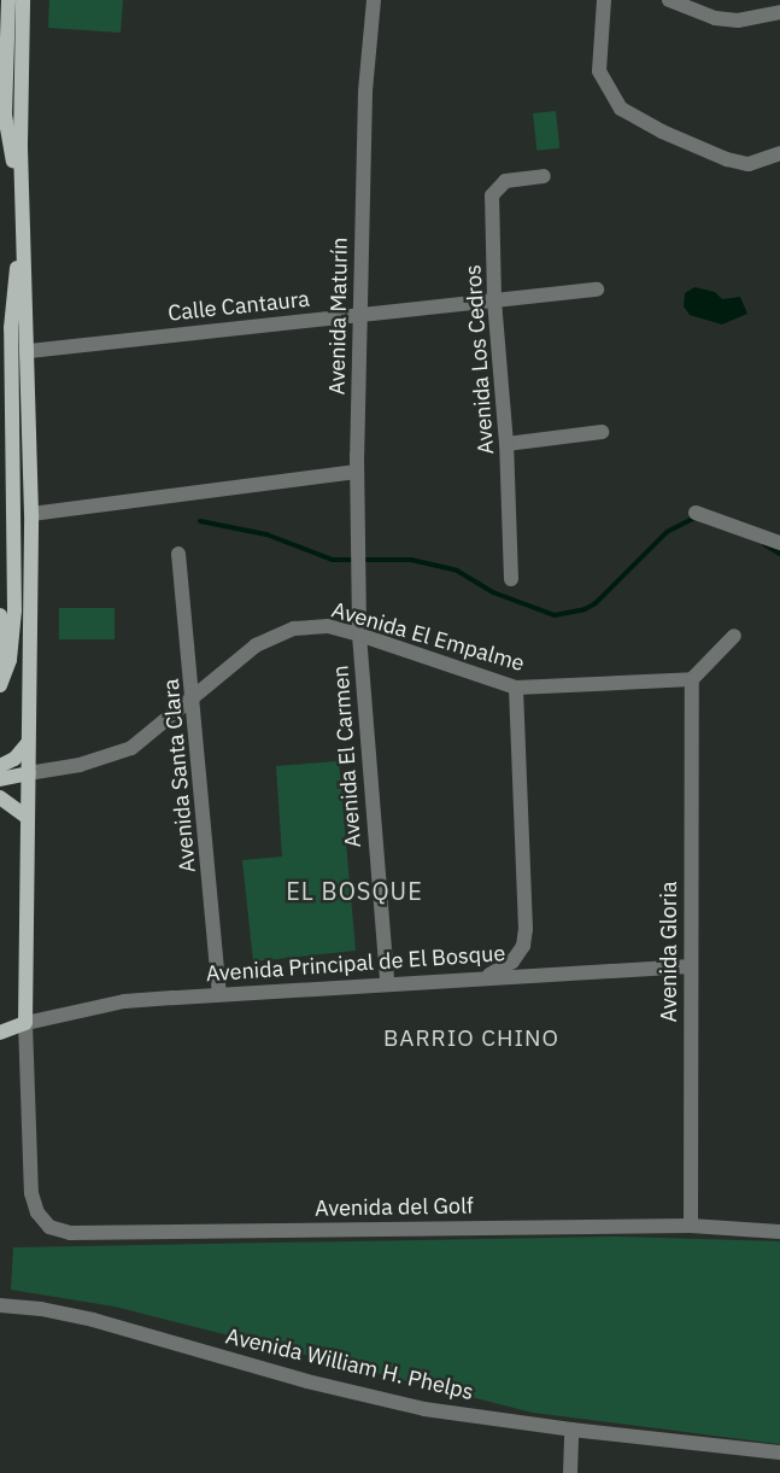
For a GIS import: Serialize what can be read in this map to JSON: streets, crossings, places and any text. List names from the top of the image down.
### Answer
{
  "streets": {
    "street": [
      "Calle Cantaura",
      "Avenida Maturín",
      "Avenida Los Cedros",
      "Avenida El Empalme",
      "Avenida El Carmen",
      "Avenida Santa Clara",
      "Avenida Gloria",
      "Avenida Principal de El Bosque",
      "Avenida del Golf",
      "Avenida William H. Phelps"
    ]
  },
  "crossings": [
    ["Calle Cantaura", "Avenida Maturín"],
    ["Calle Cantaura", "Avenida Los Cedros"],
    ["Avenida Maturín", "Avenida El Empalme"],
    ["Avenida Maturín", "Avenida El Carmen"],
    ["Avenida El Empalme", "Avenida El Carmen"],
    ["Avenida El Empalme", "Avenida Santa Clara"],
    ["Avenida El Empalme", "Avenida Gloria"],
    ["Avenida El Carmen", "Avenida Principal de El Bosque"],
    ["Avenida Santa Clara", "Avenida Principal de El Bosque"],
    ["Avenida Gloria", "Avenida Principal de El Bosque"],
    ["Avenida Gloria", "Avenida del Golf"],
    ["Avenida Principal de El Bosque", "Avenida del Golf"]
  ],
  "districts": ["EL BOSQUE", "BARRIO CHINO"]
}
